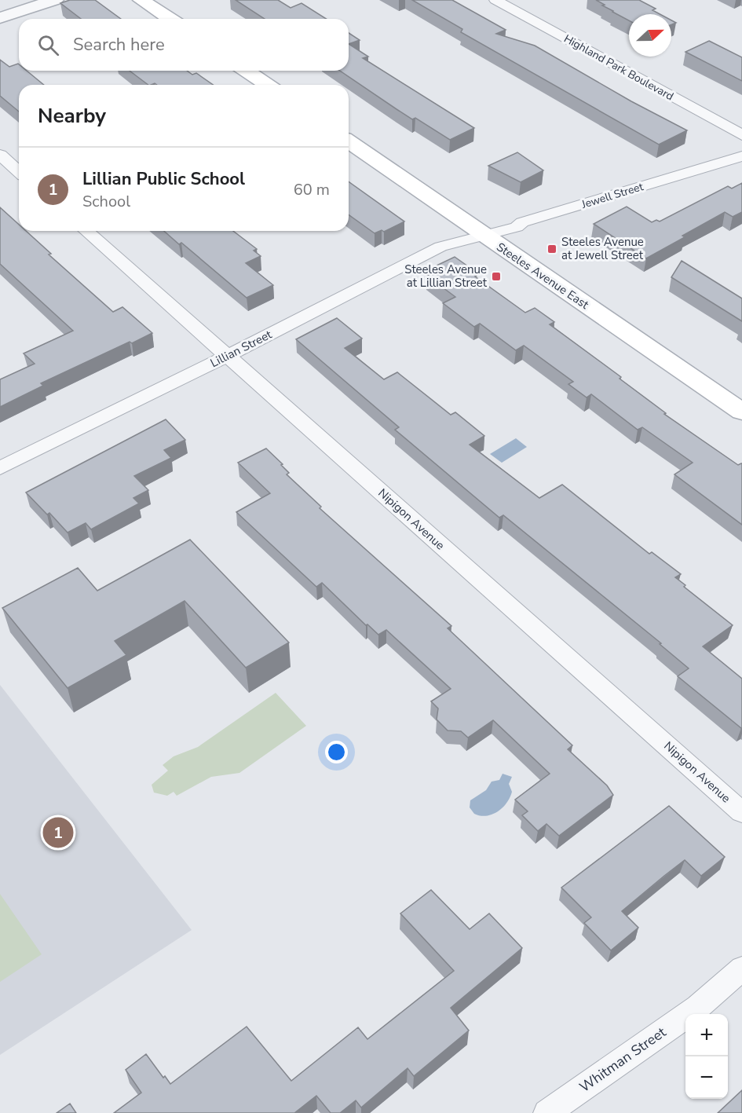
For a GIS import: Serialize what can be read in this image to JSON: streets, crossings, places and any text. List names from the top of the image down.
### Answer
{
  "streets": {
    "main road": ["Steeles Avenue East"],
    "street": [
      "Highland Park Boulevard",
      "Jewell Street",
      "Lillian Street",
      "Nipigon Avenue",
      "Whitman Street"
    ]
  },
  "crossings": [
    ["Jewell Street", "Steeles Avenue East"],
    ["Jewell Street", "Lillian Street"],
    ["Steeles Avenue East", "Lillian Street"],
    ["Lillian Street", "Nipigon Avenue"]
  ],
  "places": {
    "transit": ["Steeles Avenue at Jewell Street", "Steeles Avenue at Lillian Street"]
  },
  "north": "right",
  "page": {
    "search": "Search here",
    "heading": "Nearby",
    "list": [
      {
        "mark": "1",
        "name": "Lillian Public School",
        "note": "School",
        "value": "60 m"
      }
    ],
    "pins": "1",
    "map_buttons": ["+", "−"]
  }
}
